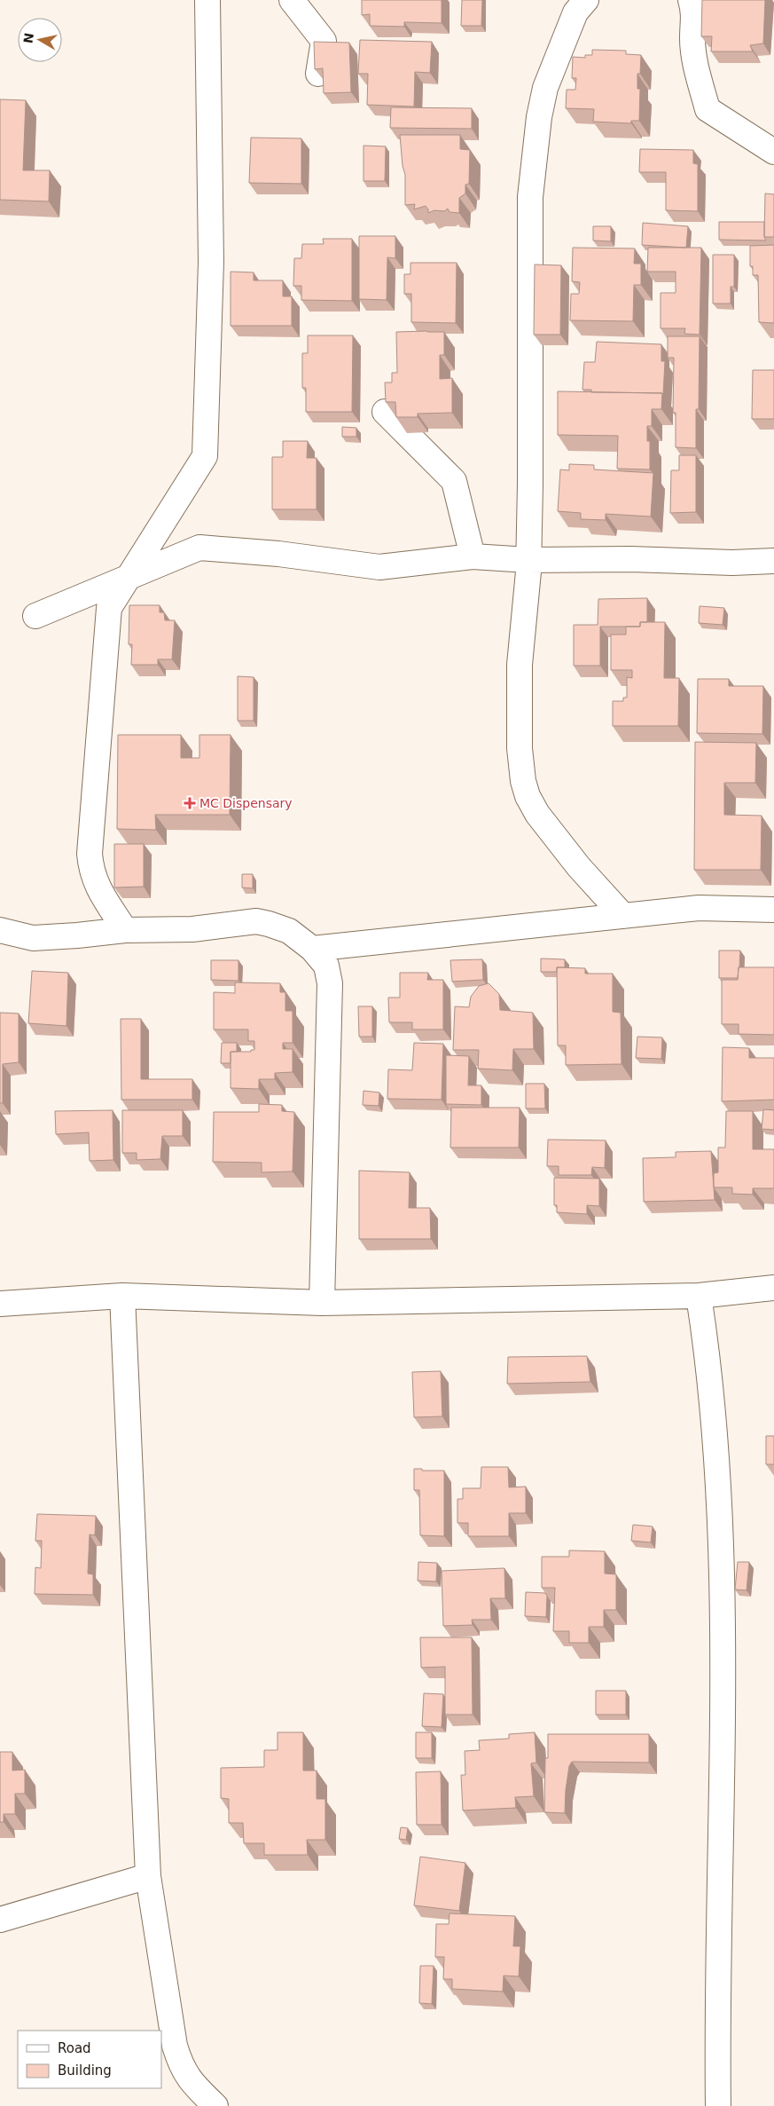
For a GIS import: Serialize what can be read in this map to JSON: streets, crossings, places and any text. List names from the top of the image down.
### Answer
{
  "places": {
    "health": ["MC Dispensary"]
  },
  "legend": ["Road", "Building"],
  "north": "left"
}
